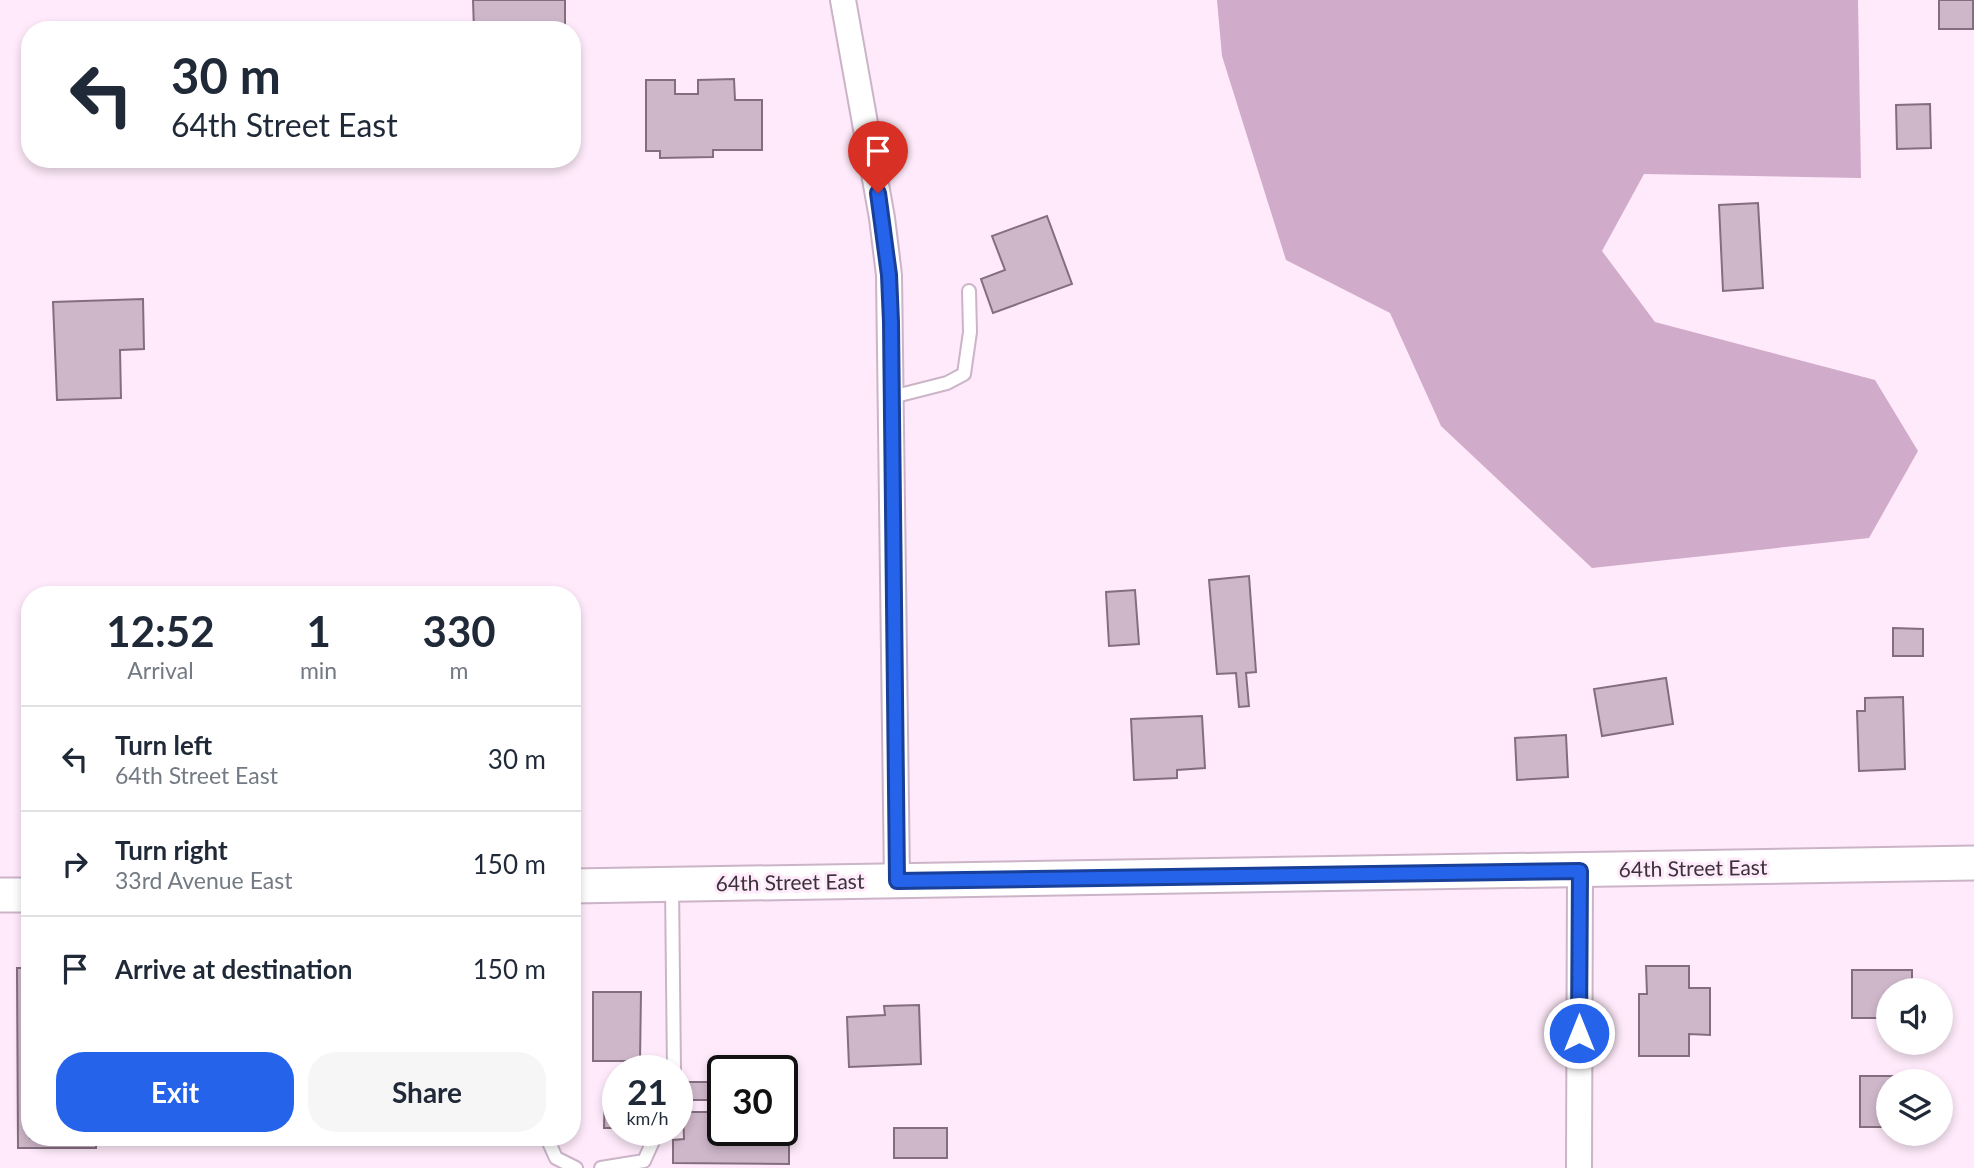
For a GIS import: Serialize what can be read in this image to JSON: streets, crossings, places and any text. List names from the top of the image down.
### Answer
{
  "streets": {
    "street": ["64th Street East"]
  },
  "page": {
    "turn": ["30 m", "64th Street East"],
    "eta": [
      "12:52",
      "Arrival",
      "1",
      "min",
      "330",
      "m"
    ],
    "list": [
      {
        "name": "Turn left",
        "note": "64th Street East",
        "value": "30 m"
      },
      {
        "name": "Turn right",
        "note": "33rd Avenue East",
        "value": "150 m"
      },
      {
        "name": "Arrive at destination",
        "value": "150 m"
      }
    ],
    "buttons": ["Exit", "Share"],
    "speed": "21 km/h",
    "limit": "30"
  }
}
